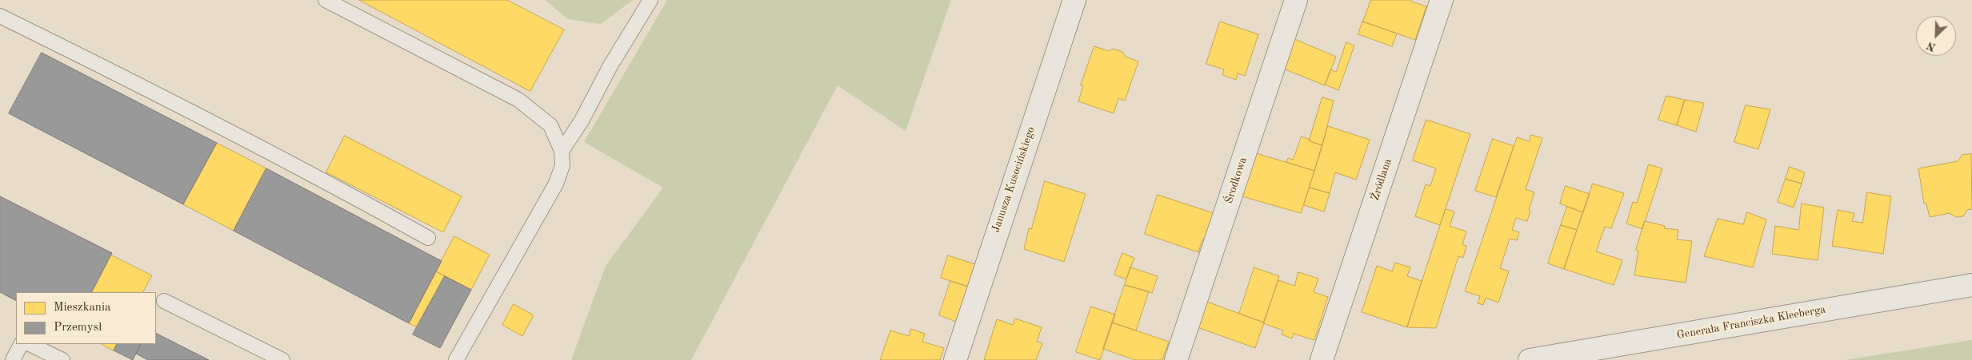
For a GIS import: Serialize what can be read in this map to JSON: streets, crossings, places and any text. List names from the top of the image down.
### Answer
{
  "streets": {
    "street": [
      "Janusza Kusocińskiego",
      "Źródlana",
      "Środkowa",
      "Generała Franciszka Kleeberga"
    ]
  },
  "legend": ["Mieszkania", "Przemysł"],
  "north": "bottom left"
}
